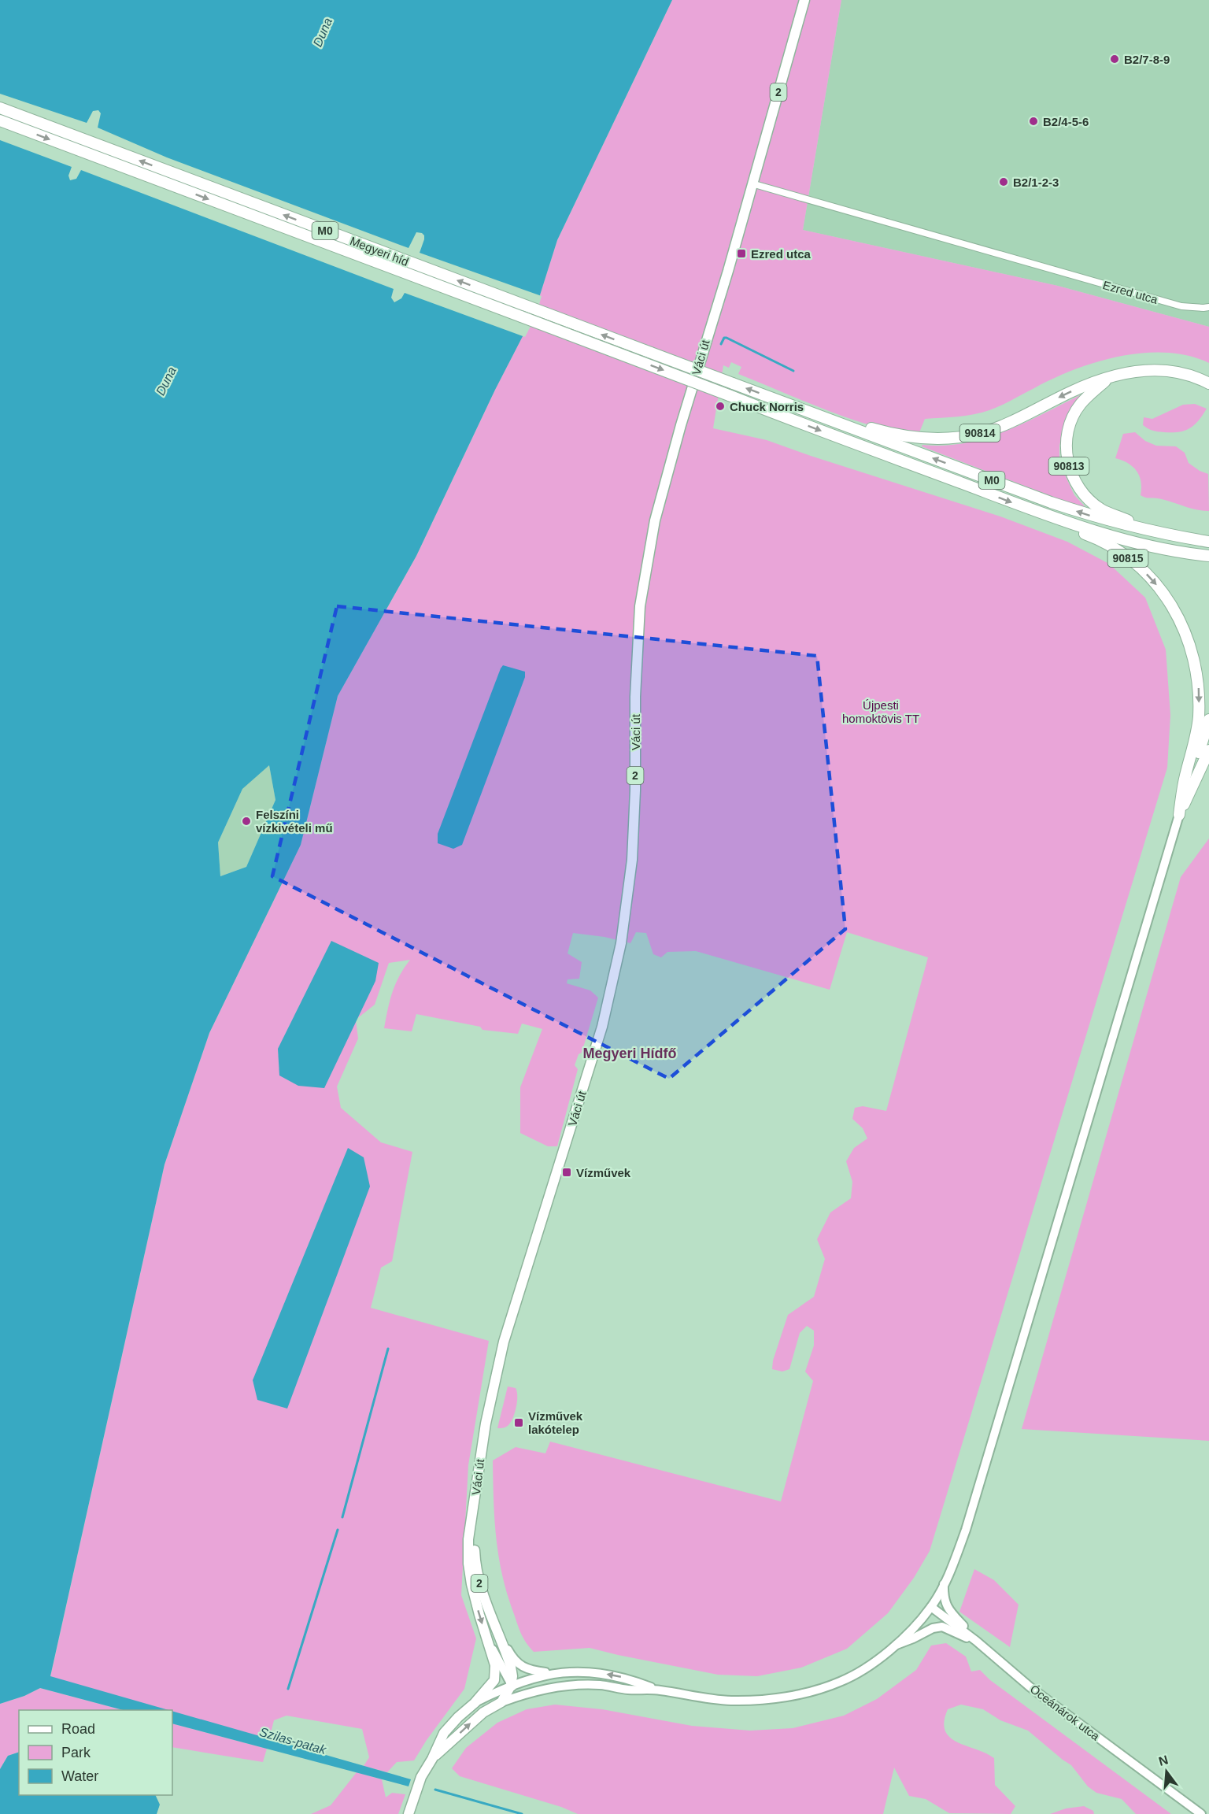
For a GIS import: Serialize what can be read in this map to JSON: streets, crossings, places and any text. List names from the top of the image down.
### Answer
{
  "streets": {
    "highway": [
      "M0",
      "Megyeri híd",
      "90814",
      "90813",
      "90815"
    ],
    "main road": ["2", "Váci út", "Óceánárok utca"],
    "street": ["Ezred utca"]
  },
  "crossings": [
    ["M0", "Megyeri híd"],
    ["M0", "90814"],
    ["M0", "90813"],
    ["M0", "90815"],
    ["Megyeri híd", "90814"],
    ["Megyeri híd", "90815"],
    ["Ezred utca", "Váci út"],
    ["90814", "90813"]
  ],
  "districts": ["Megyeri Hídfő"],
  "water": ["Duna", "Szilas-patak"],
  "parks": ["Újpesti homoktövis TT"],
  "places": {
    "other": [
      "B2/7-8-9",
      "B2/4-5-6",
      "B2/1-2-3",
      "Chuck Norris",
      "Felszíni vízkivételi mű"
    ],
    "transit": ["Ezred utca", "Vízművek", "Vízművek lakótelep"]
  },
  "legend": ["Road", "Park", "Water"],
  "north": "top"
}
